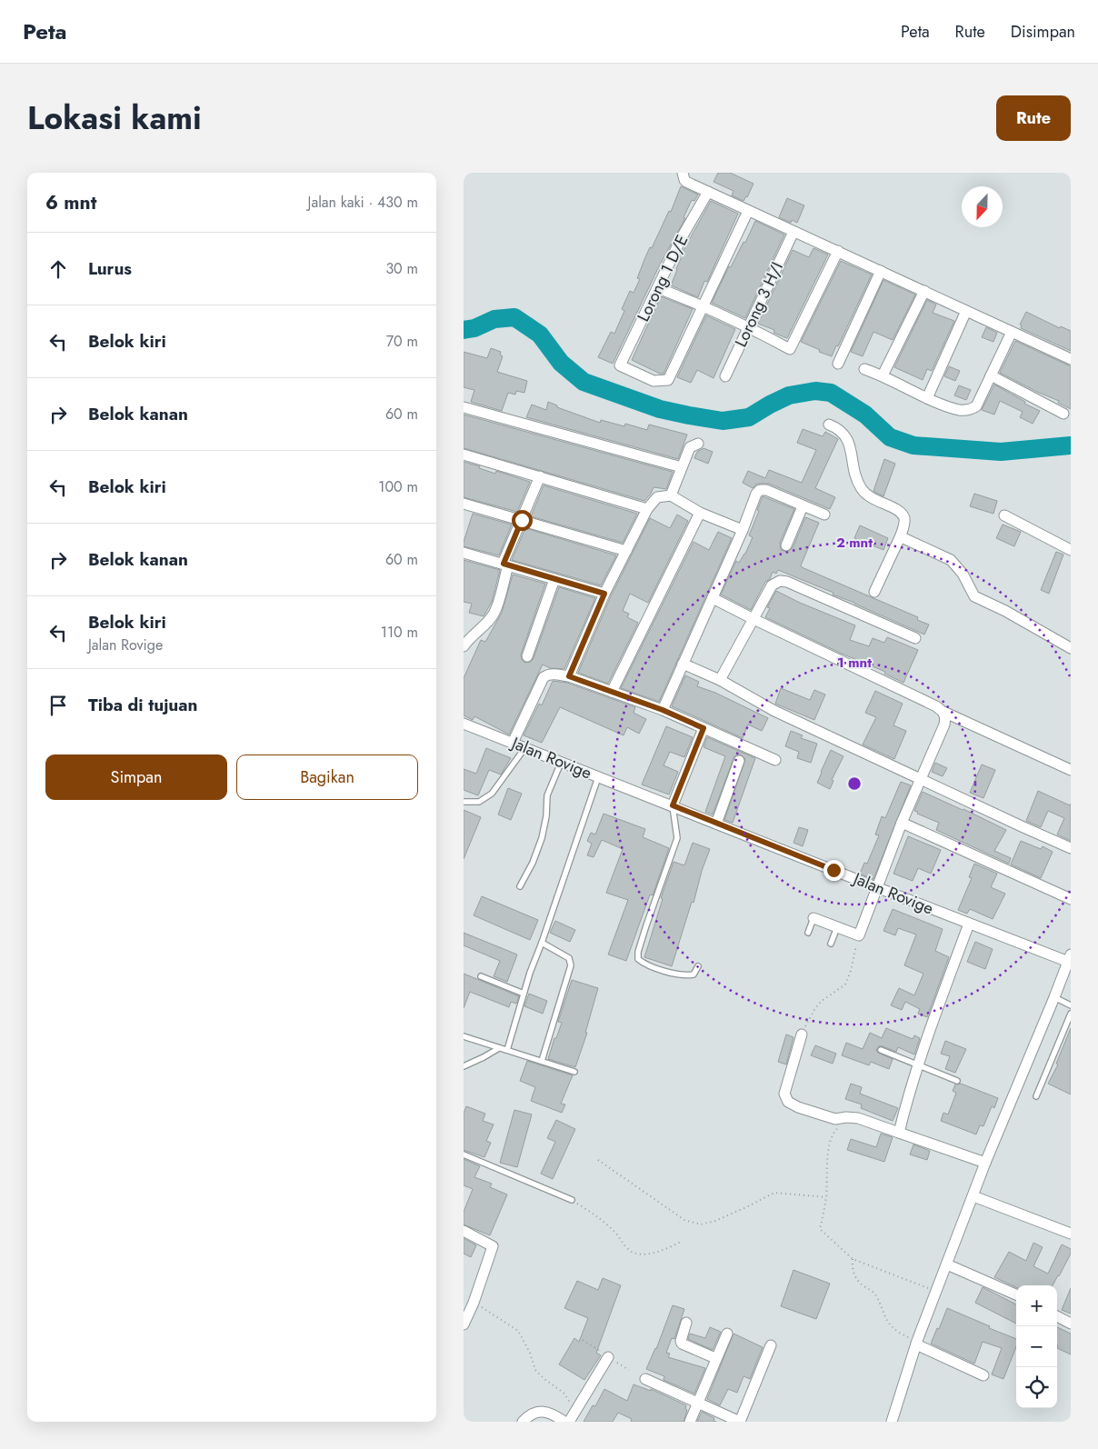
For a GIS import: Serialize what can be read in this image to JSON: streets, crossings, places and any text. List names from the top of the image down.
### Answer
{
  "streets": {
    "street": ["Lorong 1 D/E", "Lorong 3 H/I", "Jalan Rovige"]
  },
  "north": "bottom",
  "page": {
    "header": "Peta",
    "nav": ["Peta", "Rute", "Disimpan"],
    "title": "Lokasi kami",
    "buttons": [
      "Rute",
      ["Simpan", "Bagikan"]
    ],
    "heading": ["6 mnt", "Jalan kaki · 430 m"],
    "list": [
      ["Lurus", "30 m"],
      ["Belok kiri", "70 m"],
      ["Belok kanan", "60 m"],
      ["Belok kiri", "100 m"],
      ["Belok kanan", "60 m"],
      ["Belok kiri", "Jalan Rovige", "110 m"],
      "Tiba di tujuan"
    ],
    "map_buttons": ["+", "−"]
  },
  "rings": ["2 mnt", "1 mnt"]
}
